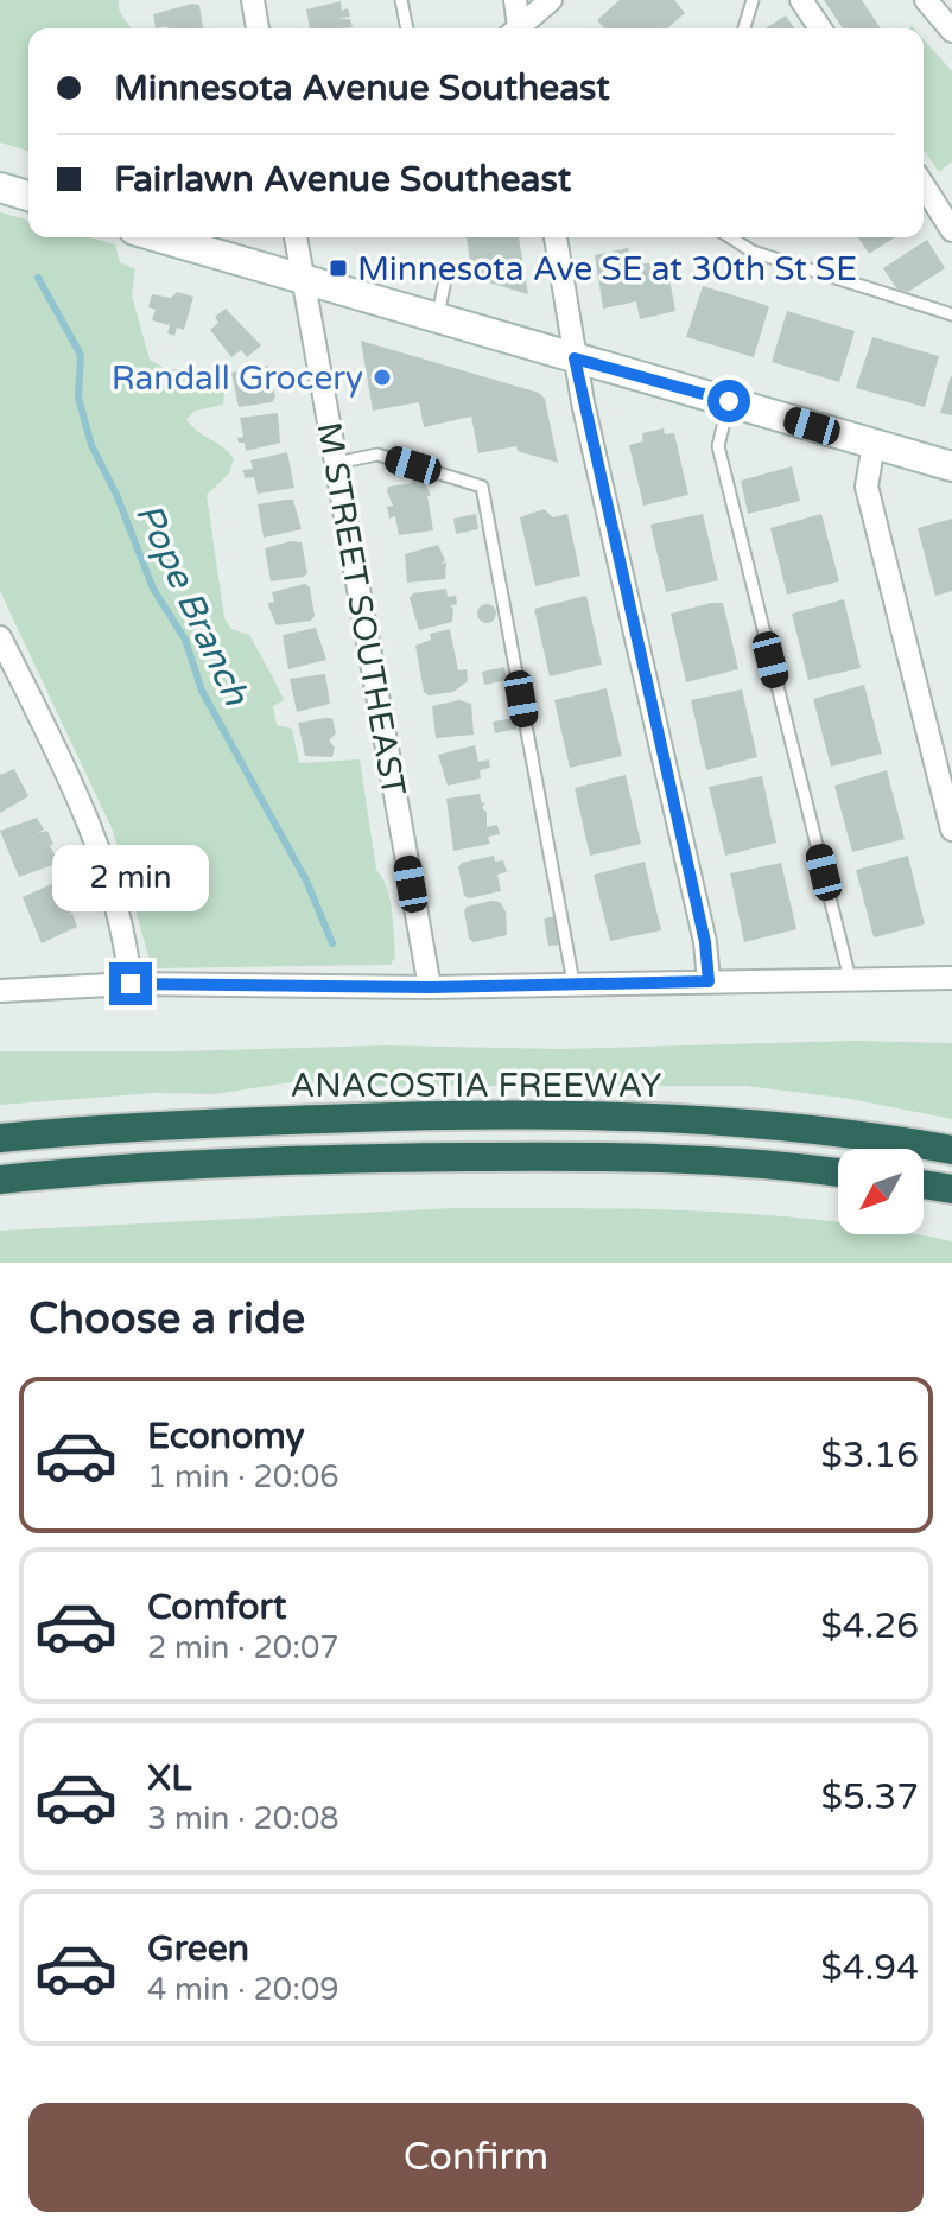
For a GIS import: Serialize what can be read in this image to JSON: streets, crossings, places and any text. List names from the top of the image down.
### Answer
{
  "streets": {
    "highway": ["ANACOSTIA FREEWAY"],
    "street": ["M STREET SOUTHEAST"]
  },
  "water": ["Pope Branch"],
  "places": {
    "transit": ["Minnesota Ave SE at 30th St SE"],
    "other": ["Randall Grocery"]
  },
  "north": "bottom left",
  "page": {
    "banner": ["Minnesota Avenue Southeast", "Fairlawn Avenue Southeast"],
    "bubble": "2 min",
    "heading": "Choose a ride",
    "list": [
      {
        "name": "Economy",
        "note": "1 min · 20:06",
        "value": "$3.16"
      },
      {
        "name": "Comfort",
        "note": "2 min · 20:07",
        "value": "$4.26"
      },
      {
        "name": "XL",
        "note": "3 min · 20:08",
        "value": "$5.37"
      },
      {
        "name": "Green",
        "note": "4 min · 20:09",
        "value": "$4.94"
      }
    ],
    "buttons": "Confirm"
  }
}
